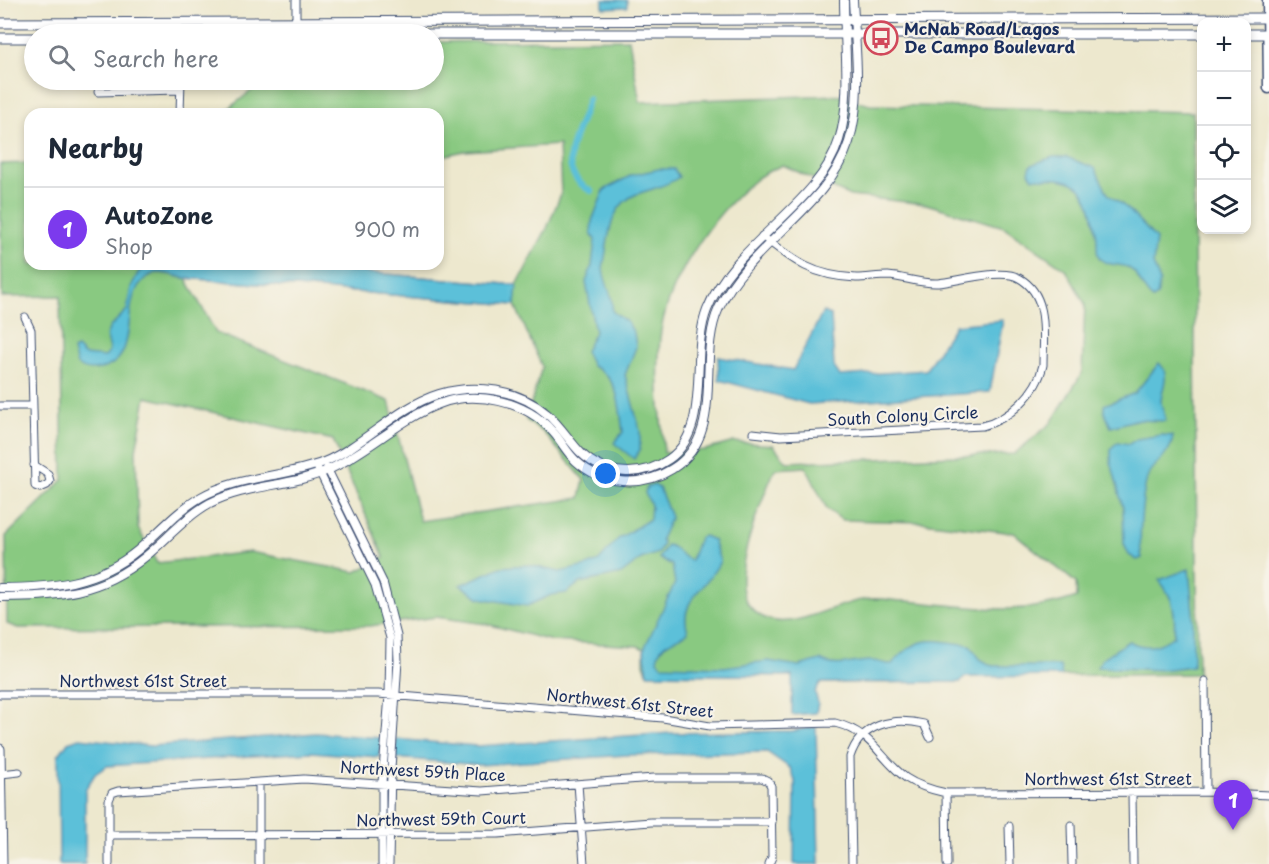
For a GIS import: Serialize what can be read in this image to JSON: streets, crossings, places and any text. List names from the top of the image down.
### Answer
{
  "streets": {
    "street": [
      "South Colony Circle",
      "Northwest 61st Street",
      "Northwest 59th Place",
      "Northwest 59th Court"
    ]
  },
  "crossings": [
    ["Northwest 59th Place", "Northwest 59th Court"]
  ],
  "places": {
    "bus stop": ["McNab Road/Lagos De Campo Boulevard"]
  },
  "page": {
    "map_buttons": ["+", "−"],
    "search": "Search here",
    "heading": "Nearby",
    "list": [
      {
        "mark": "1",
        "name": "AutoZone",
        "note": "Shop",
        "value": "900 m"
      }
    ],
    "pins": "1"
  }
}
